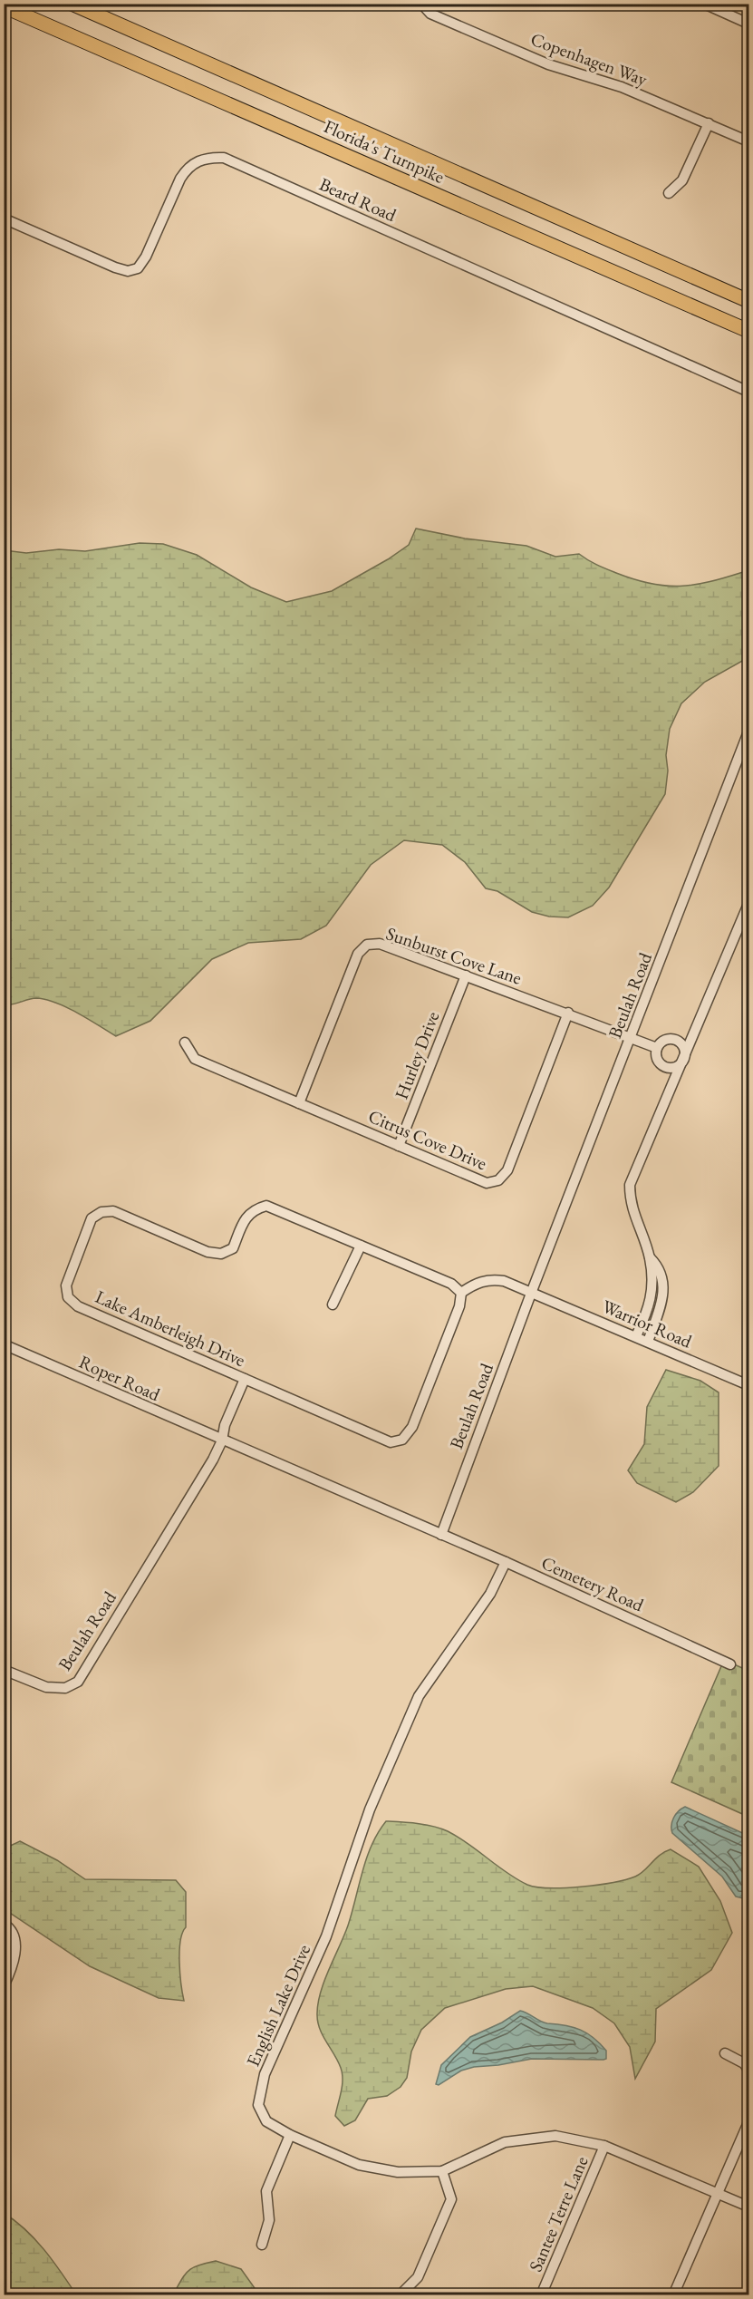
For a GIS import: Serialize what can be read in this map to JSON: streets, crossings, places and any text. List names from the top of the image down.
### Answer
{
  "streets": {
    "highway": ["Florida's Turnpike"],
    "street": [
      "Copenhagen Way",
      "Beard Road",
      "Sunburst Cove Lane",
      "Beulah Road",
      "Hurley Drive",
      "Citrus Cove Drive",
      "Warrior Road",
      "Lake Amberleigh Drive",
      "Roper Road",
      "Cemetery Road",
      "English Lake Drive",
      "Santee Terre Lane"
    ]
  },
  "crossings": [
    ["Sunburst Cove Lane", "Beulah Road"],
    ["Sunburst Cove Lane", "Hurley Drive"],
    ["Sunburst Cove Lane", "Citrus Cove Drive"],
    ["Beulah Road", "Warrior Road"],
    ["Beulah Road", "Lake Amberleigh Drive"],
    ["Beulah Road", "Roper Road"],
    ["Beulah Road", "Cemetery Road"],
    ["Hurley Drive", "Citrus Cove Drive"],
    ["Cemetery Road", "English Lake Drive"],
    ["English Lake Drive", "Santee Terre Lane"]
  ]
}
